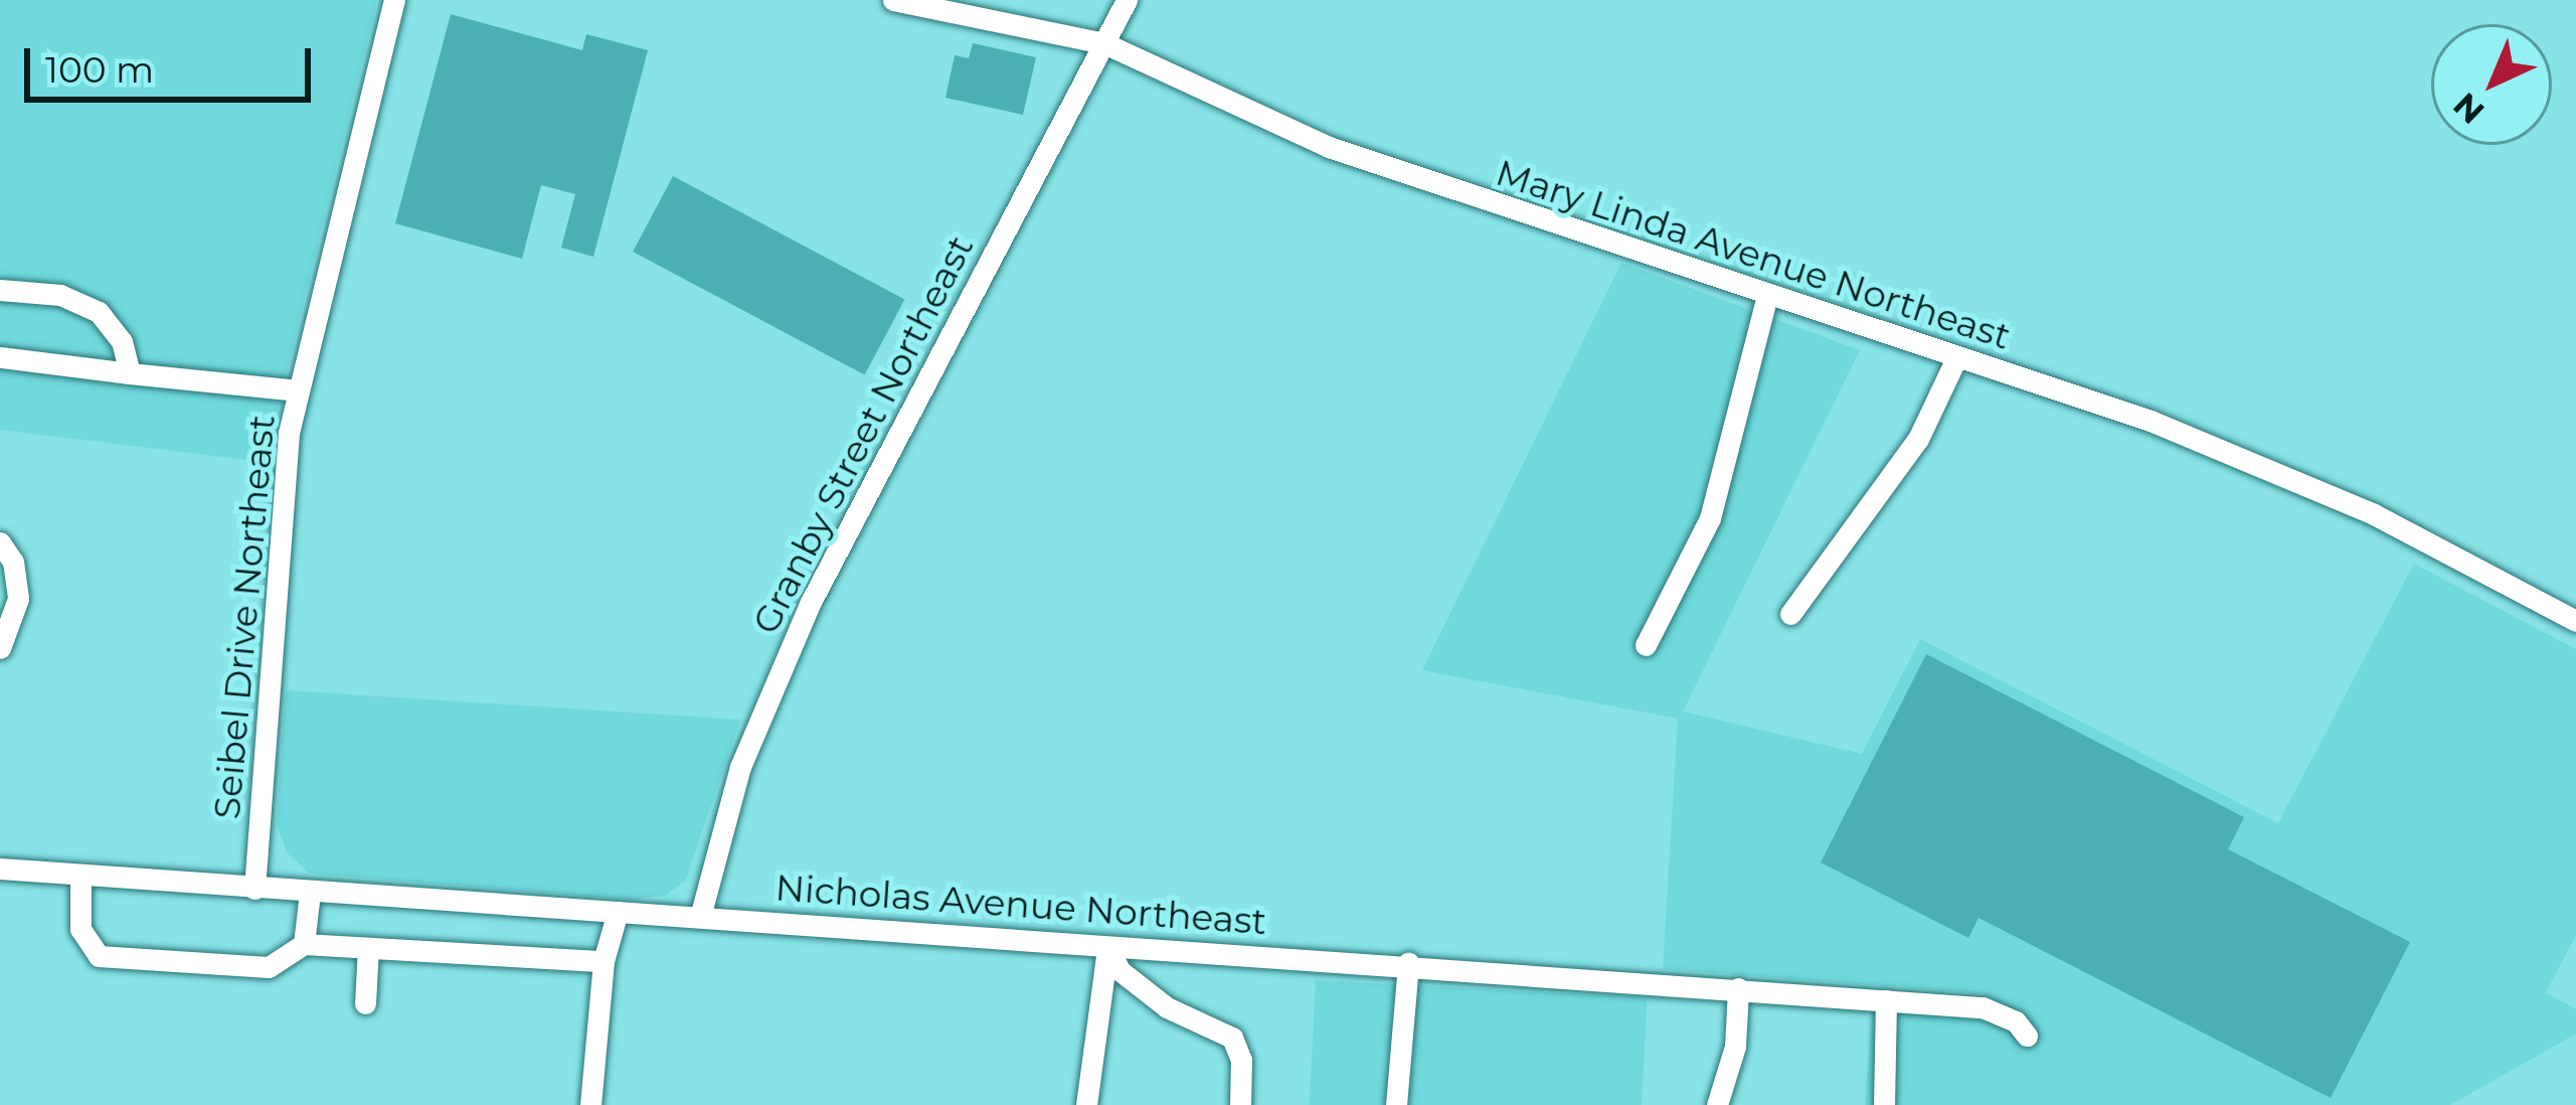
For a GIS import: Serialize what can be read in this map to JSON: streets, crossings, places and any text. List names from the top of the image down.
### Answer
{
  "streets": {
    "street": [
      "Mary Linda Avenue Northeast",
      "Granby Street Northeast",
      "Seibel Drive Northeast",
      "Nicholas Avenue Northeast"
    ]
  },
  "crossings": [
    ["Mary Linda Avenue Northeast", "Granby Street Northeast"],
    ["Granby Street Northeast", "Nicholas Avenue Northeast"],
    ["Seibel Drive Northeast", "Nicholas Avenue Northeast"]
  ],
  "scale_bar": "100 m",
  "north": "bottom left"
}
